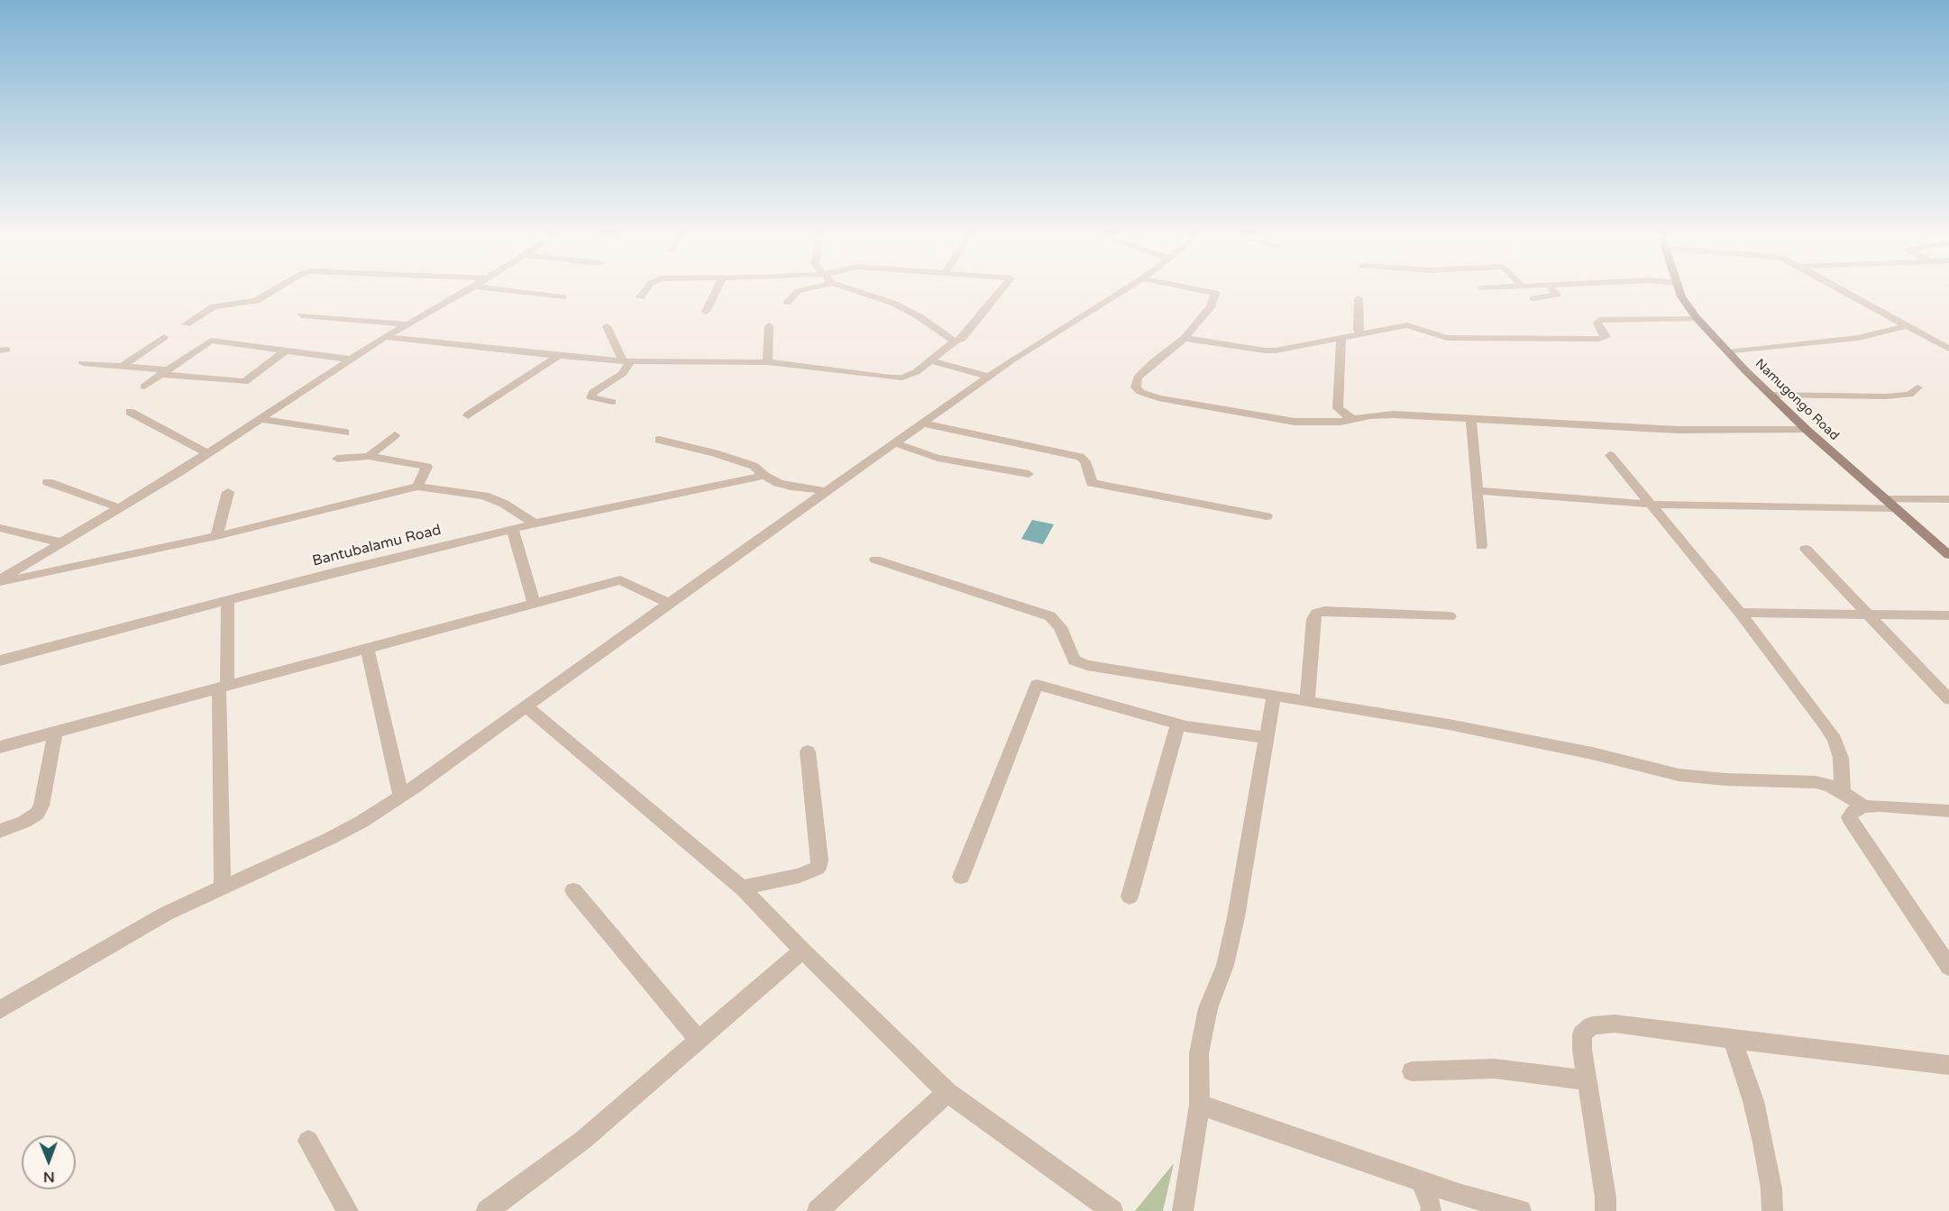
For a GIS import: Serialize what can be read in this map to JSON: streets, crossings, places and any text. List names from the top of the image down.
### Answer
{
  "streets": {
    "main road": ["Namugongo Road"],
    "street": ["Bantubalamu Road"]
  },
  "north": "bottom"
}
